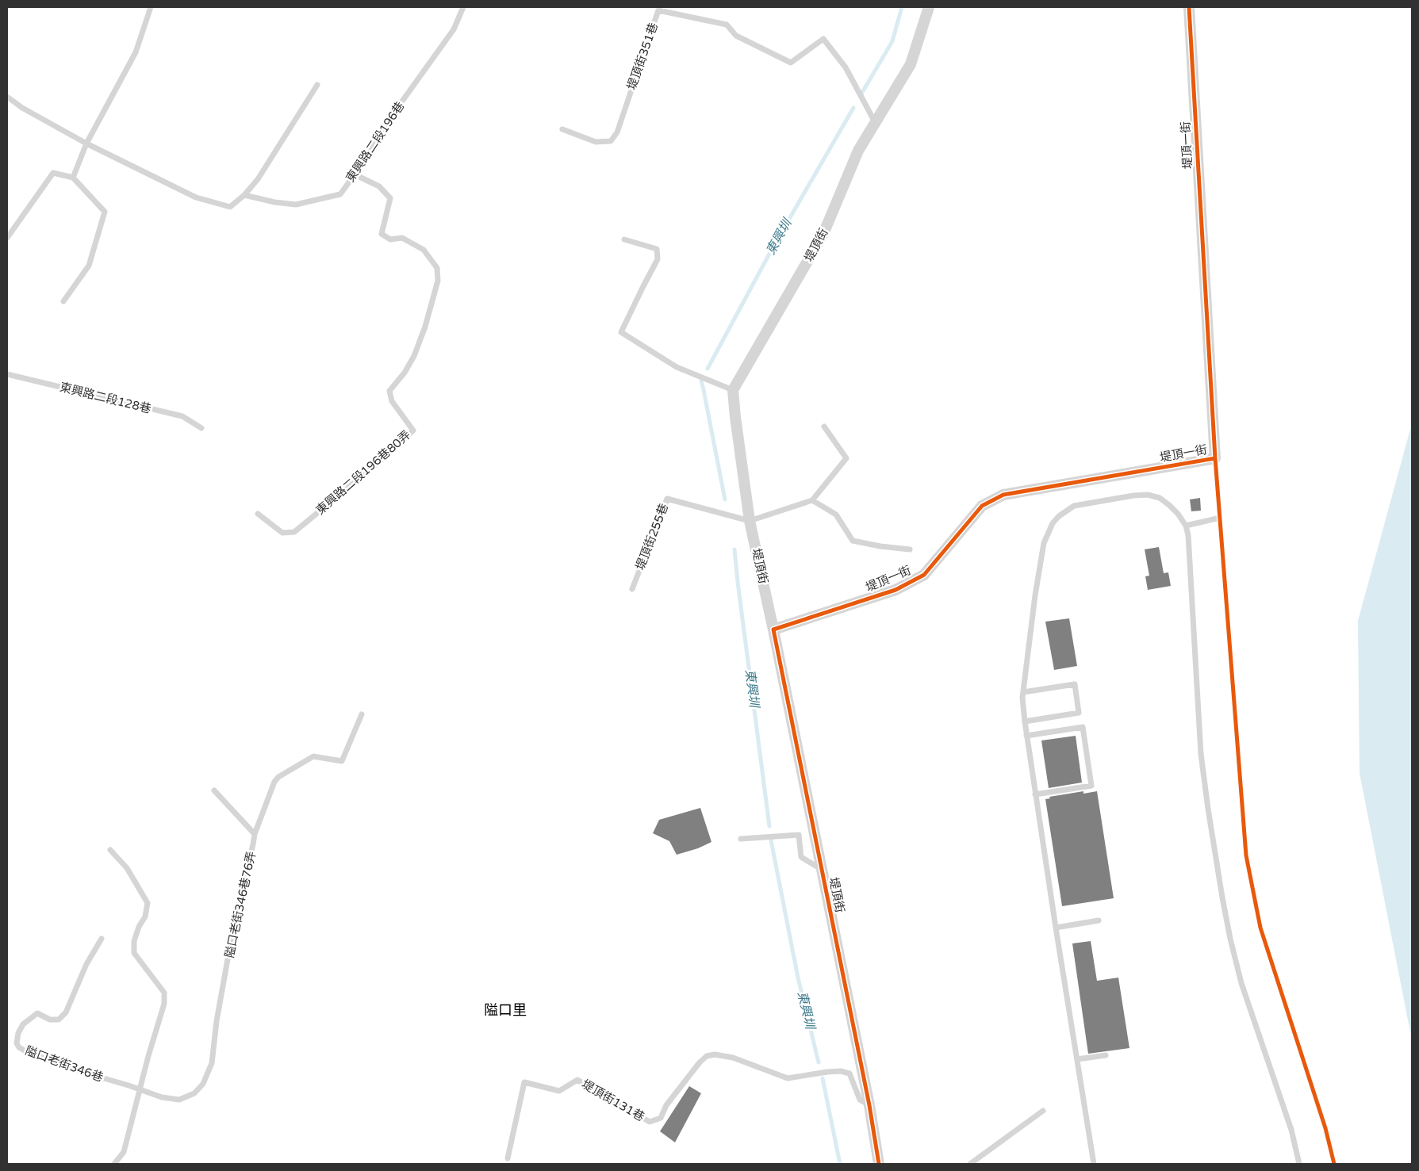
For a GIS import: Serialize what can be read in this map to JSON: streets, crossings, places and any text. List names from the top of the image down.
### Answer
{
  "streets": {
    "street": ["堤頂一街", "堤頂街"],
    "lane": [
      "堤頂街351巷",
      "東興路二段196巷",
      "東興路二段128巷",
      "東興路二段196巷80弄",
      "堤頂街255巷",
      "隘口老街346巷76弄",
      "隘口老街346巷",
      "堤頂街131巷"
    ]
  },
  "crossings": [
    ["堤頂街351巷", "堤頂街"],
    ["東興路二段196巷", "東興路二段196巷80弄"],
    ["堤頂一街", "堤頂街"],
    ["堤頂街", "堤頂街255巷"],
    ["堤頂街", "堤頂街131巷"],
    ["隘口老街346巷76弄", "隘口老街346巷"]
  ],
  "districts": ["隘口里"],
  "water": ["東興圳"]
}
